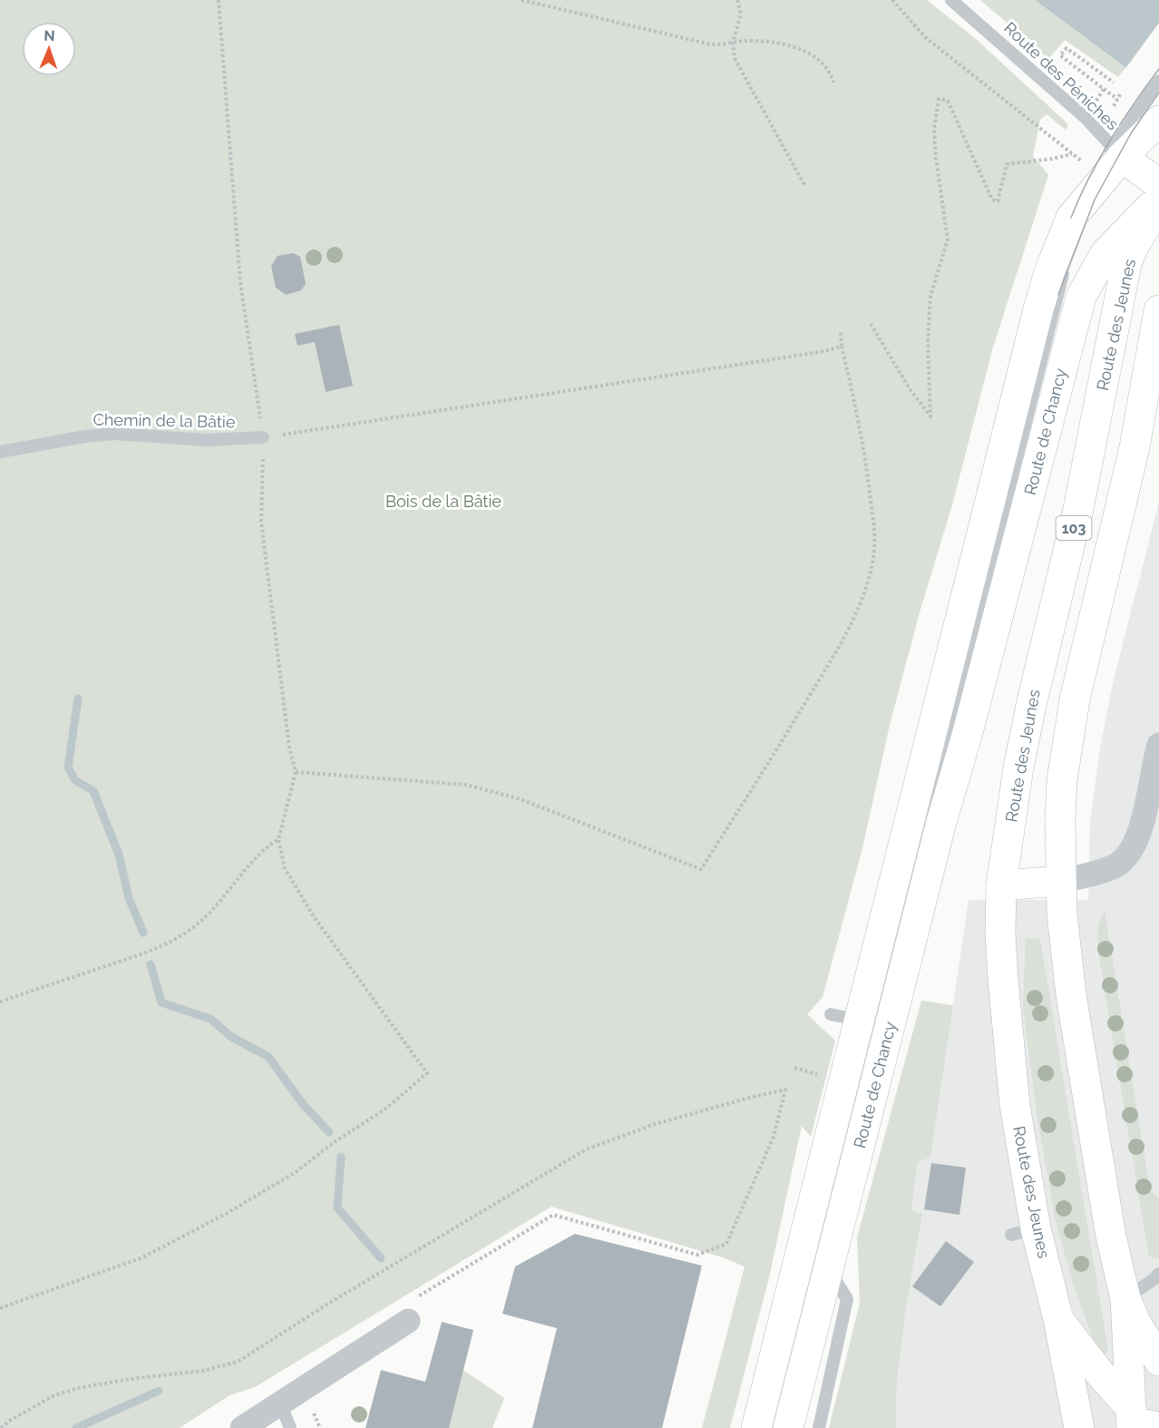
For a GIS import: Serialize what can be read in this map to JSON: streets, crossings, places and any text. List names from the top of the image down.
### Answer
{
  "streets": {
    "main road": ["Route des Jeunes", "Route de Chancy", "103"],
    "lane": ["Route des Péniches", "Chemin de la Bâtie"]
  },
  "parks": ["Bois de la Bâtie"],
  "north": "top"
}
